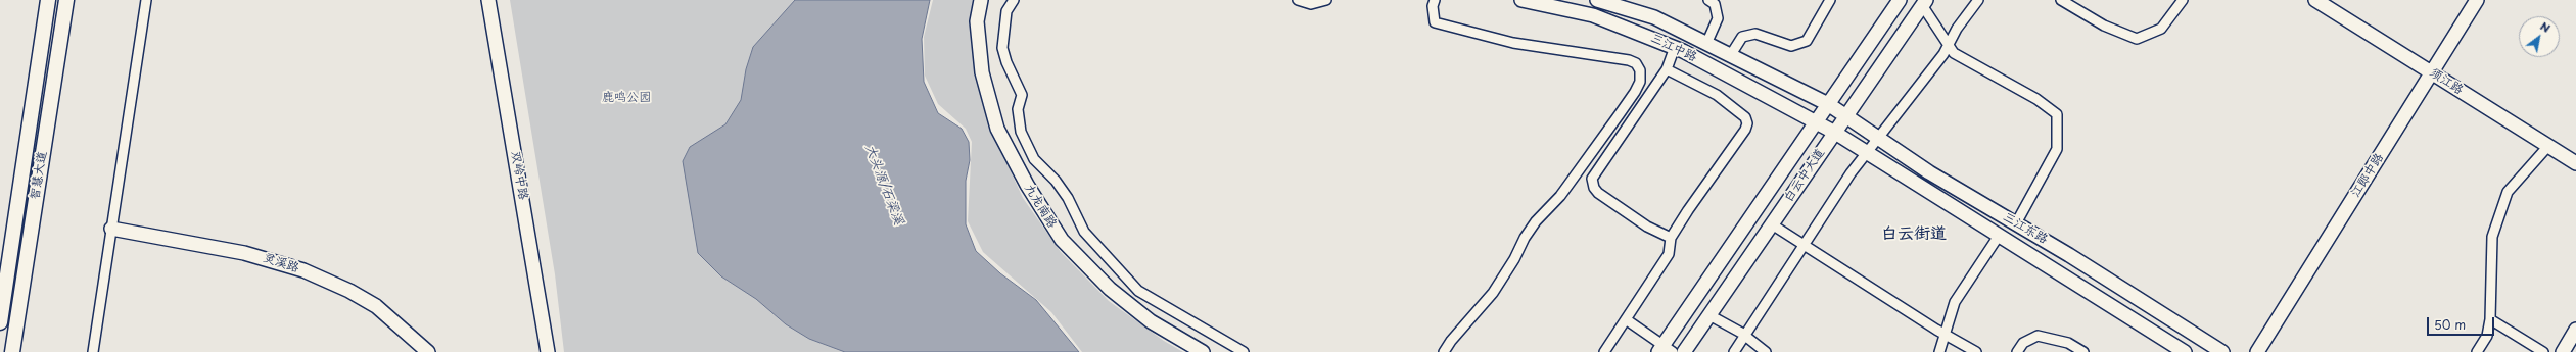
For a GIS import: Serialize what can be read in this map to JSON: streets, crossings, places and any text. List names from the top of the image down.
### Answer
{
  "streets": {
    "main road": [
      "三江中路",
      "须江路",
      "智慧大道",
      "双岭中路",
      "白云中大道",
      "江郎中路",
      "九龙南路",
      "三江东路",
      "灵溪路"
    ]
  },
  "crossings": [
    ["三江中路", "白云中大道"],
    ["三江中路", "三江东路"],
    ["须江路", "江郎中路"],
    ["白云中大道", "三江东路"]
  ],
  "districts": ["白云街道"],
  "water": ["大头源/石梁溪"],
  "parks": ["鹿鸣公园"],
  "scale_bar": "50 m",
  "north": "top right"
}
